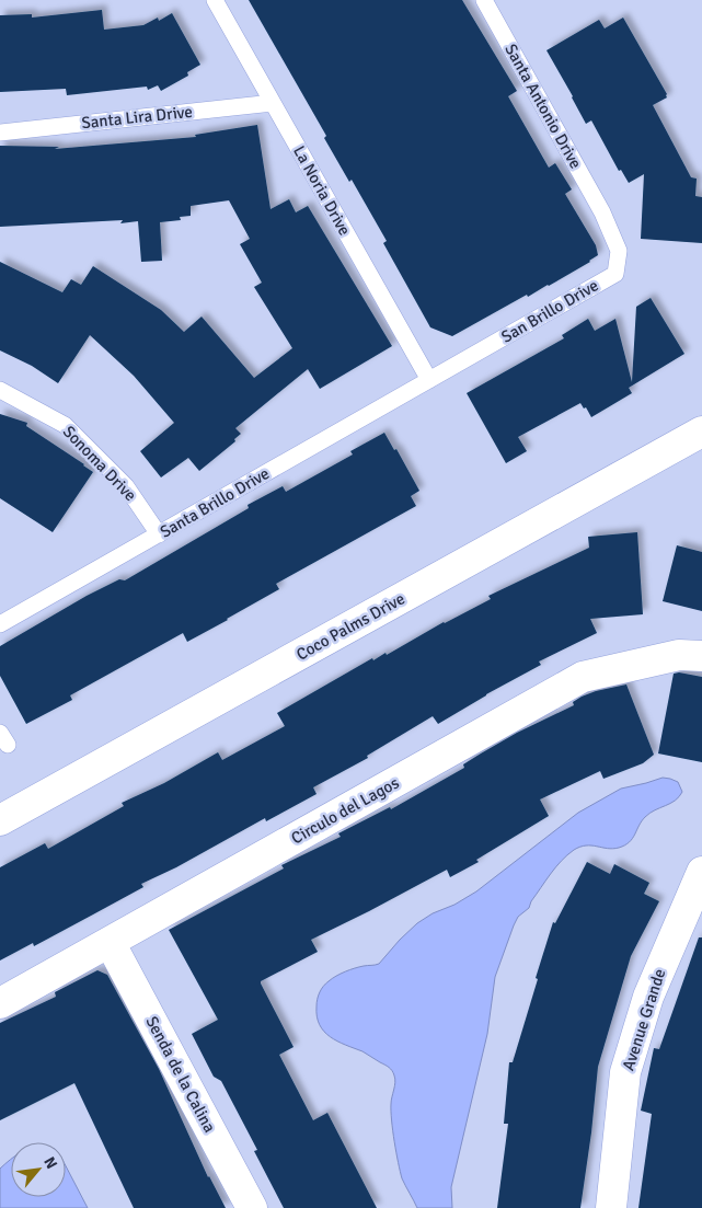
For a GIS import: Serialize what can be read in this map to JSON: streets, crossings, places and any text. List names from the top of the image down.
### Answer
{
  "streets": {
    "street": [
      "Coco Palms Drive",
      "Circulo del Lagos",
      "Avenue Grande",
      "Senda de la Calina"
    ],
    "lane": [
      "Santa Antonio Drive",
      "Santa Lira Drive",
      "La Noria Drive",
      "San Brillo Drive",
      "Sonoma Drive",
      "Santa Brillo Drive"
    ]
  },
  "crossings": [
    ["Santa Antonio Drive", "San Brillo Drive"],
    ["Santa Lira Drive", "La Noria Drive"],
    ["La Noria Drive", "San Brillo Drive"],
    ["La Noria Drive", "Santa Brillo Drive"],
    ["San Brillo Drive", "Santa Brillo Drive"],
    ["Sonoma Drive", "Santa Brillo Drive"],
    ["Circulo del Lagos", "Senda de la Calina"]
  ],
  "north": "top right"
}
